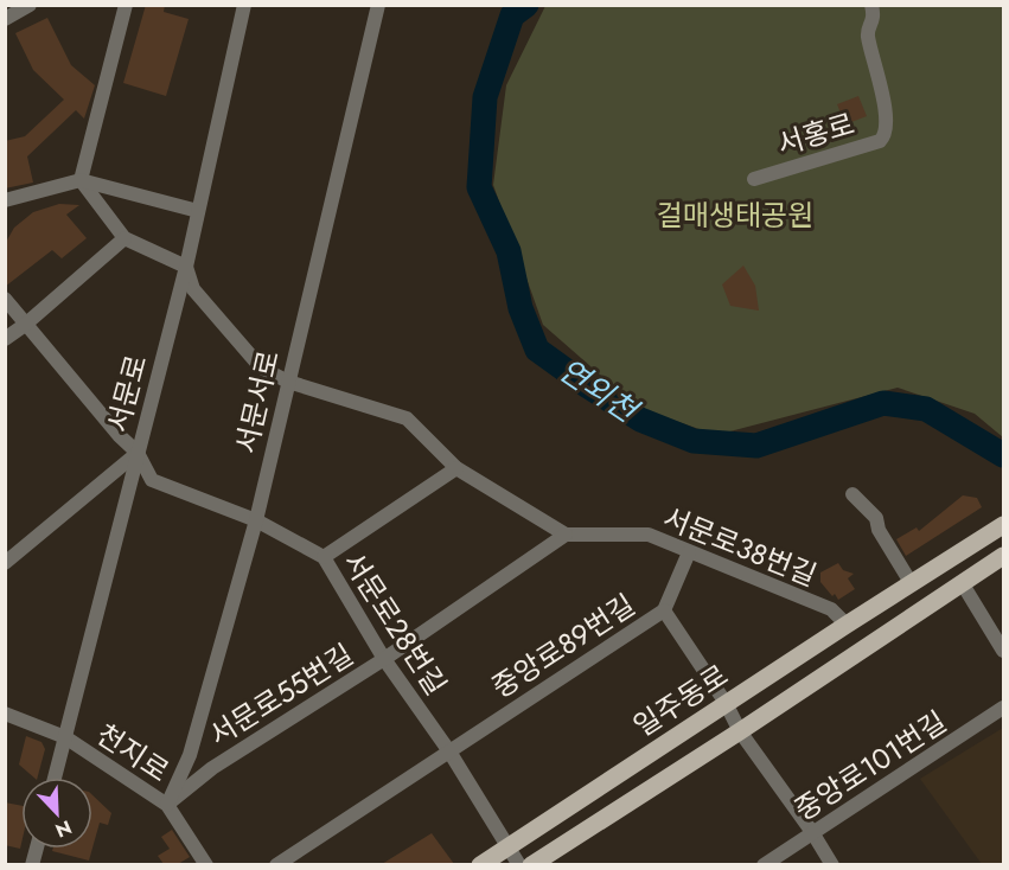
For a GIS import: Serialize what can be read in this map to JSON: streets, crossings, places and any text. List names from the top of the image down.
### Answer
{
  "streets": {
    "main road": ["일주동로"],
    "street": [
      "서홍로",
      "서문로",
      "서문서로",
      "서문로38번길",
      "서문로28번길",
      "중앙로89번길",
      "서문로55번길",
      "천지로",
      "중앙로101번길"
    ]
  },
  "crossings": [
    ["서문로", "서문로28번길"],
    ["서문로", "천지로"],
    ["서문서로", "서문로28번길"],
    ["서문서로", "서문로55번길"],
    ["서문서로", "천지로"],
    ["서문로38번길", "중앙로89번길"],
    ["서문로38번길", "서문로55번길"],
    ["서문로38번길", "일주동로"],
    ["서문로28번길", "중앙로89번길"],
    ["서문로28번길", "서문로55번길"],
    ["서문로28번길", "일주동로"],
    ["중앙로89번길", "일주동로"],
    ["중앙로89번길", "중앙로101번길"],
    ["서문로55번길", "천지로"]
  ],
  "water": ["연외천"],
  "parks": ["걸매생태공원"],
  "north": "bottom right"
}
